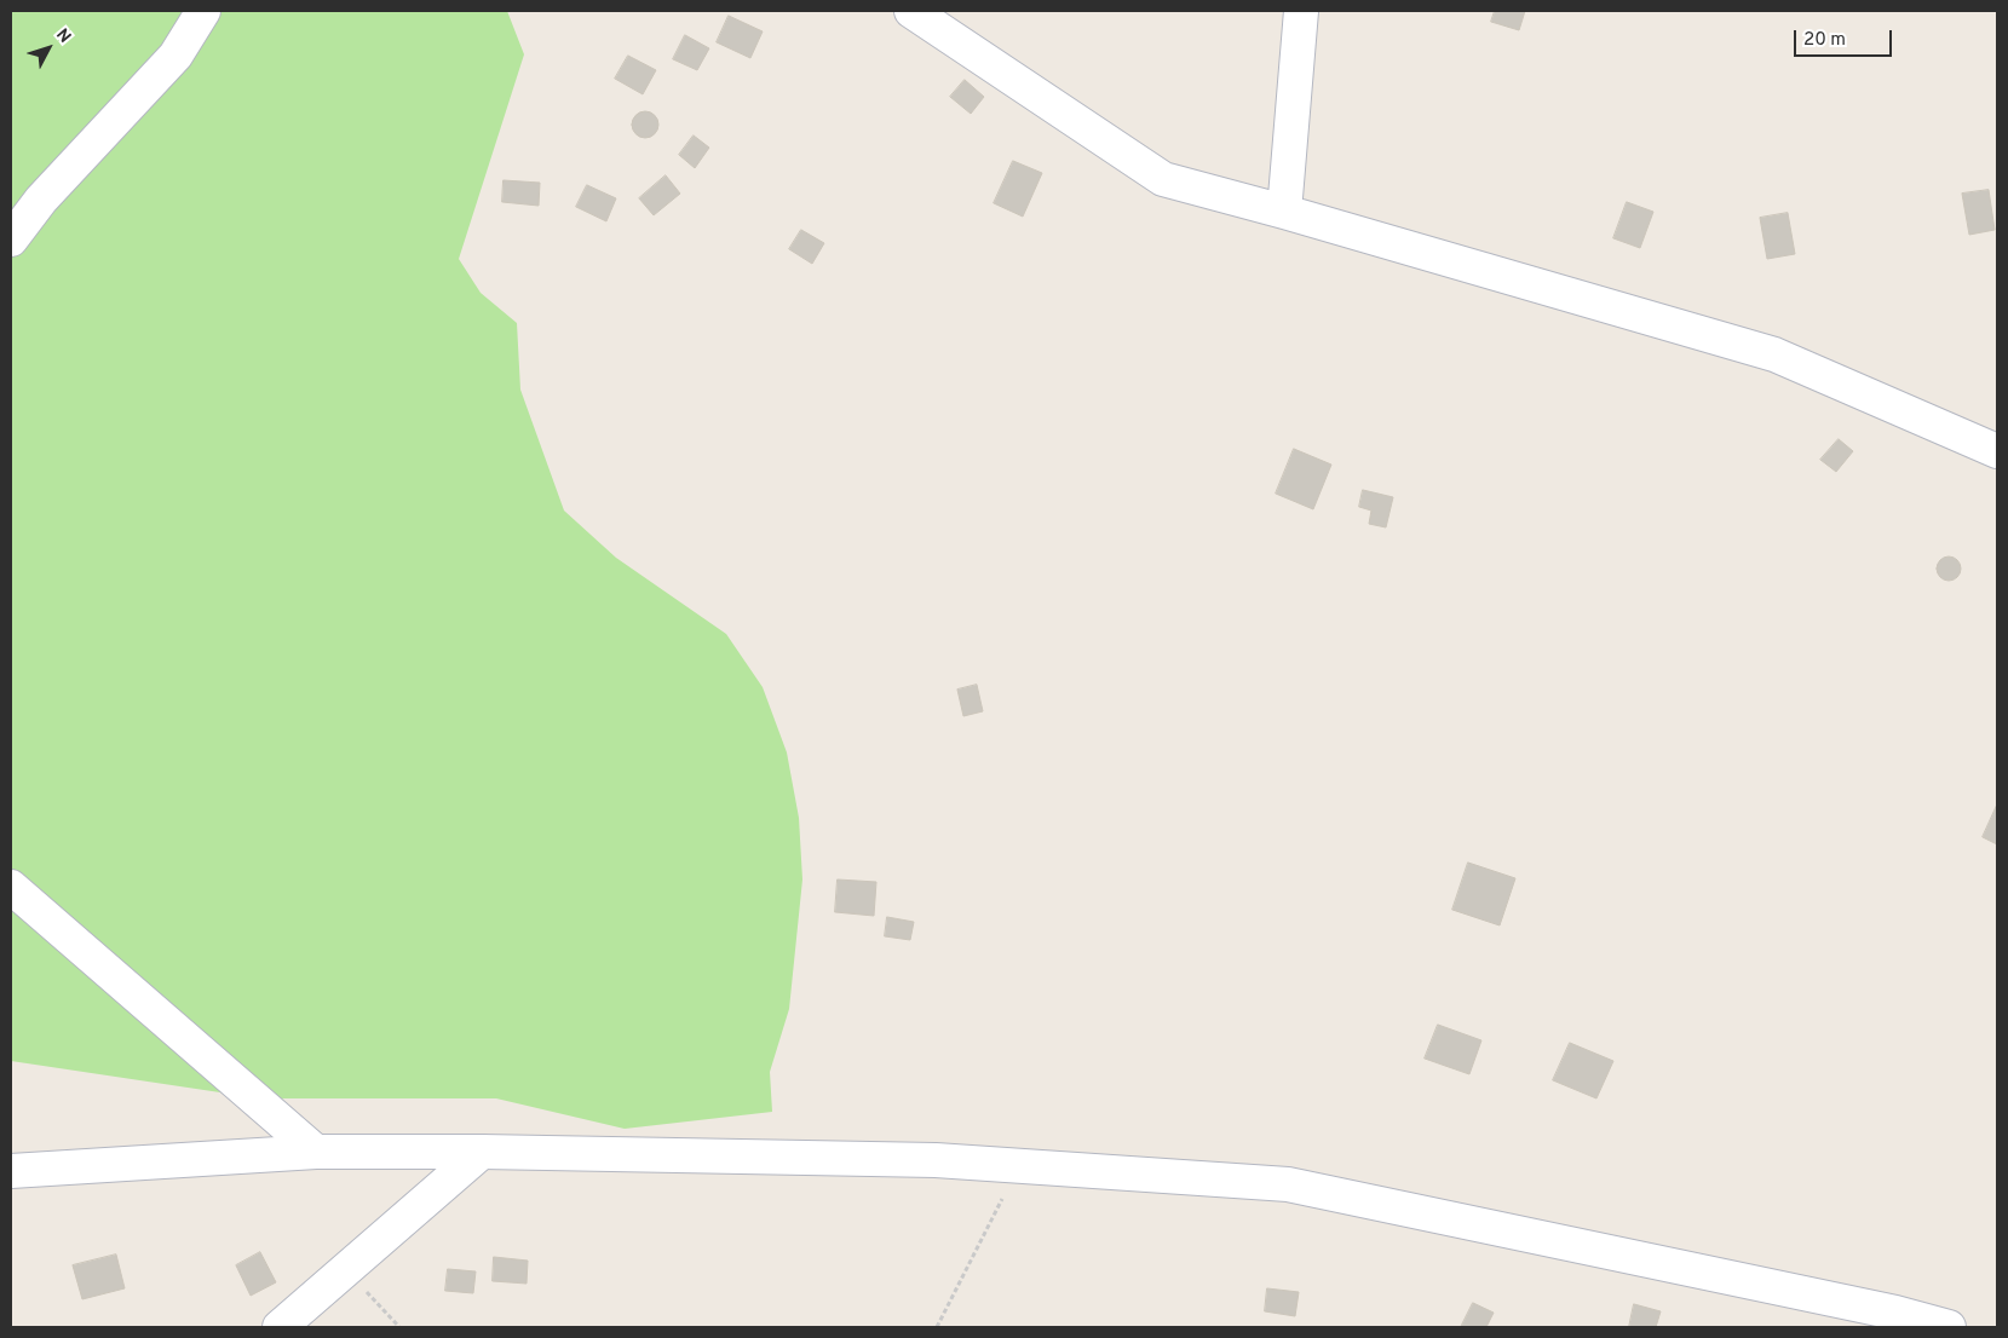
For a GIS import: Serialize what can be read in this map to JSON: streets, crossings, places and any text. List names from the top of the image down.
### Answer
{
  "scale_bar": "20 m",
  "north": "top right"
}
